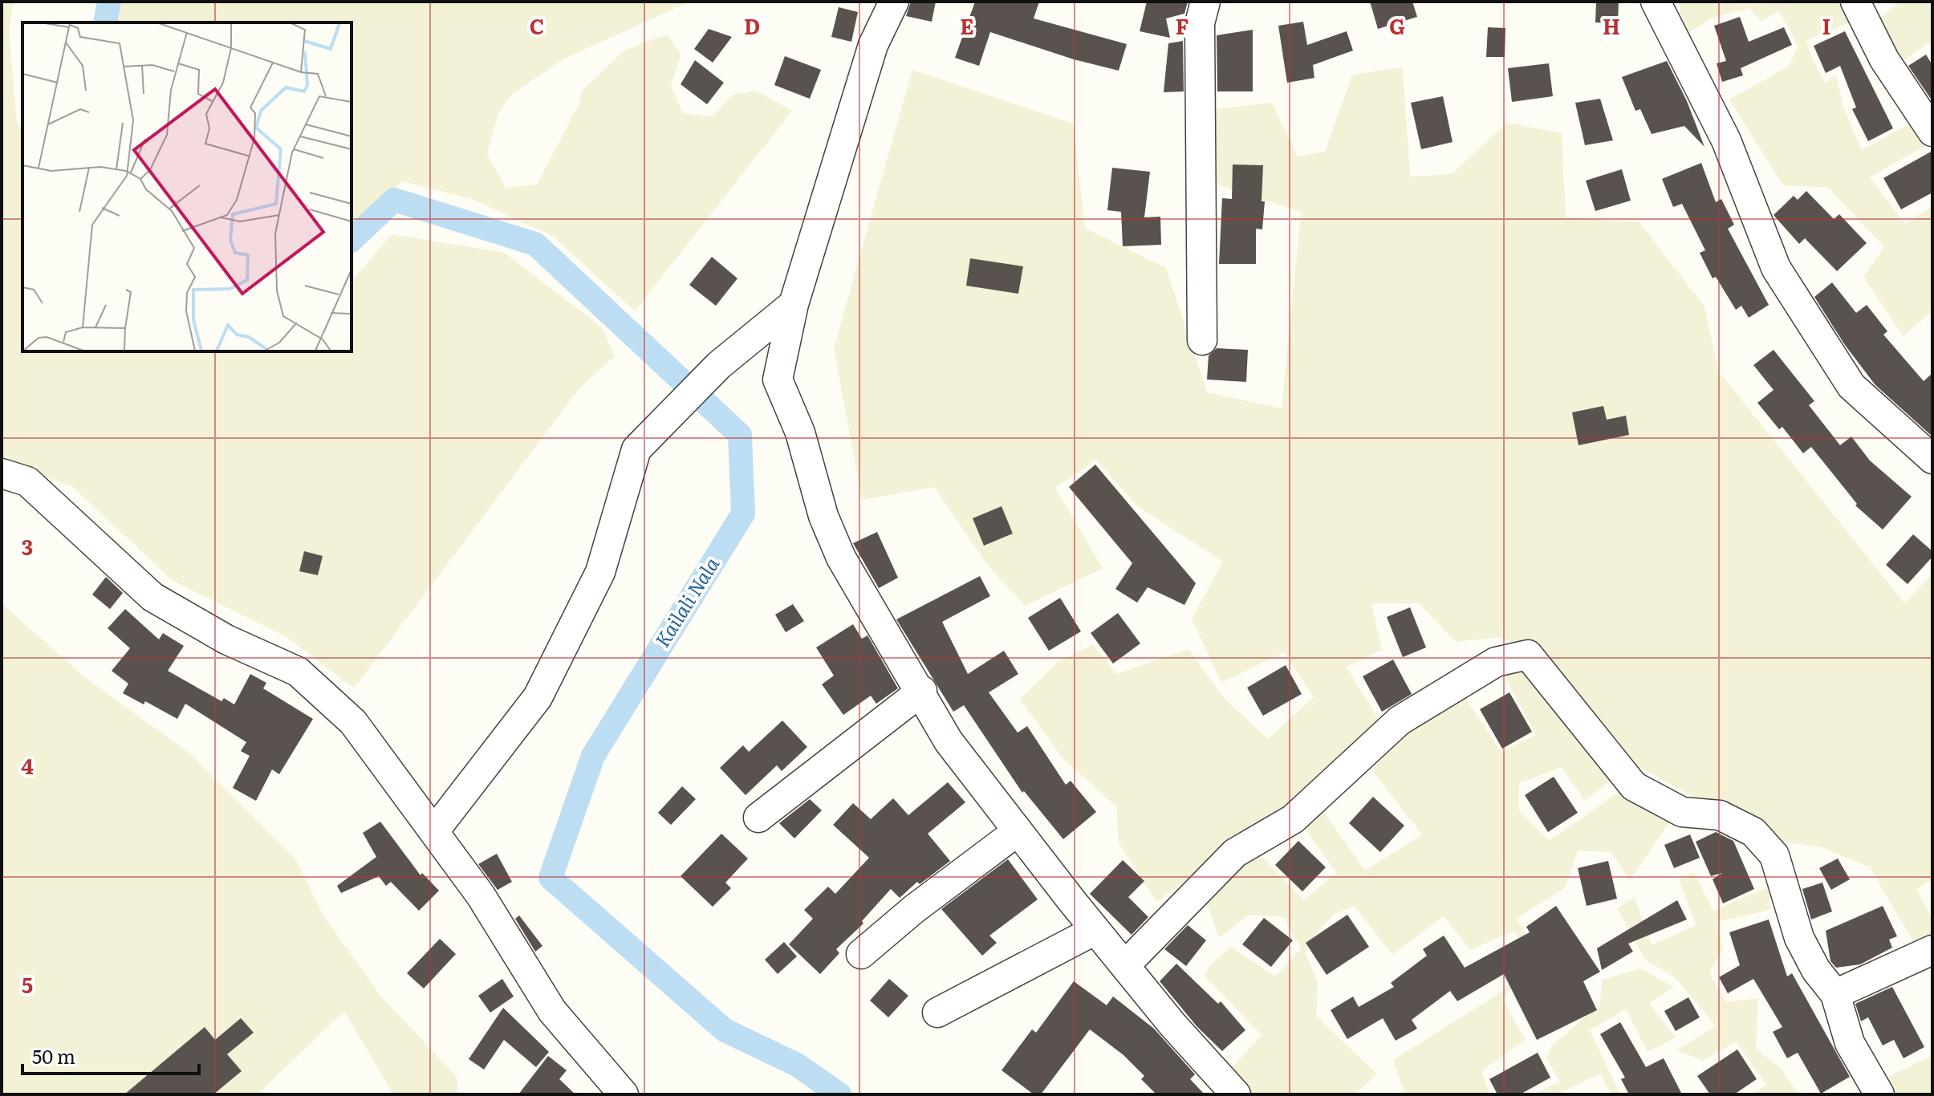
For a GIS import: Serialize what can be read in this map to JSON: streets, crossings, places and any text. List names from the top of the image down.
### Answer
{
  "water": ["Kailali Nala"],
  "scale_bar": "50 m",
  "grid": {
    "columns": [
      "C",
      "D",
      "E",
      "F",
      "G",
      "H",
      "I"
    ],
    "rows": ["3", "4", "5"]
  }
}
